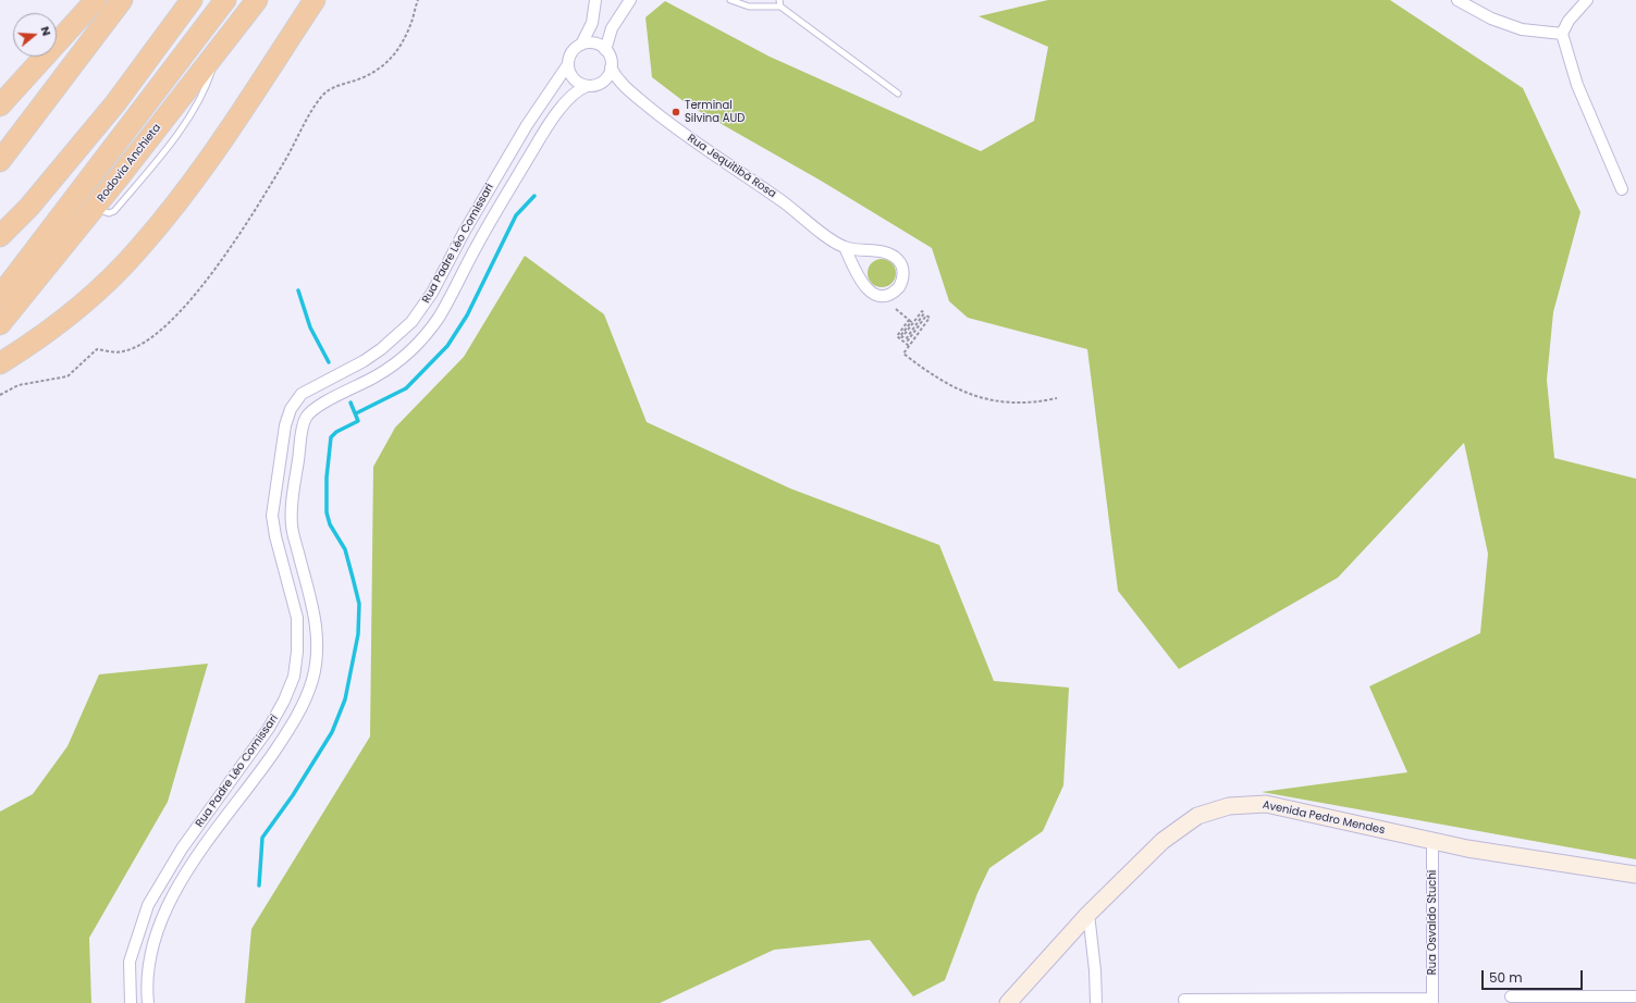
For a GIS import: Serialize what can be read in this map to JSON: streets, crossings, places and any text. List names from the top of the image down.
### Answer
{
  "streets": {
    "highway": ["Rodovia Anchieta"],
    "street": [
      "Rua Jequitibá Rosa",
      "Rua Padre Léo Comissari",
      "Avenida Pedro Mendes",
      "Rua Osvaldo Stuchi"
    ]
  },
  "crossings": [
    ["Rua Jequitibá Rosa", "Rua Padre Léo Comissari"],
    ["Avenida Pedro Mendes", "Rua Osvaldo Stuchi"]
  ],
  "places": ["Terminal Silvina AUD"],
  "scale_bar": "50 m",
  "north": "right"
}
